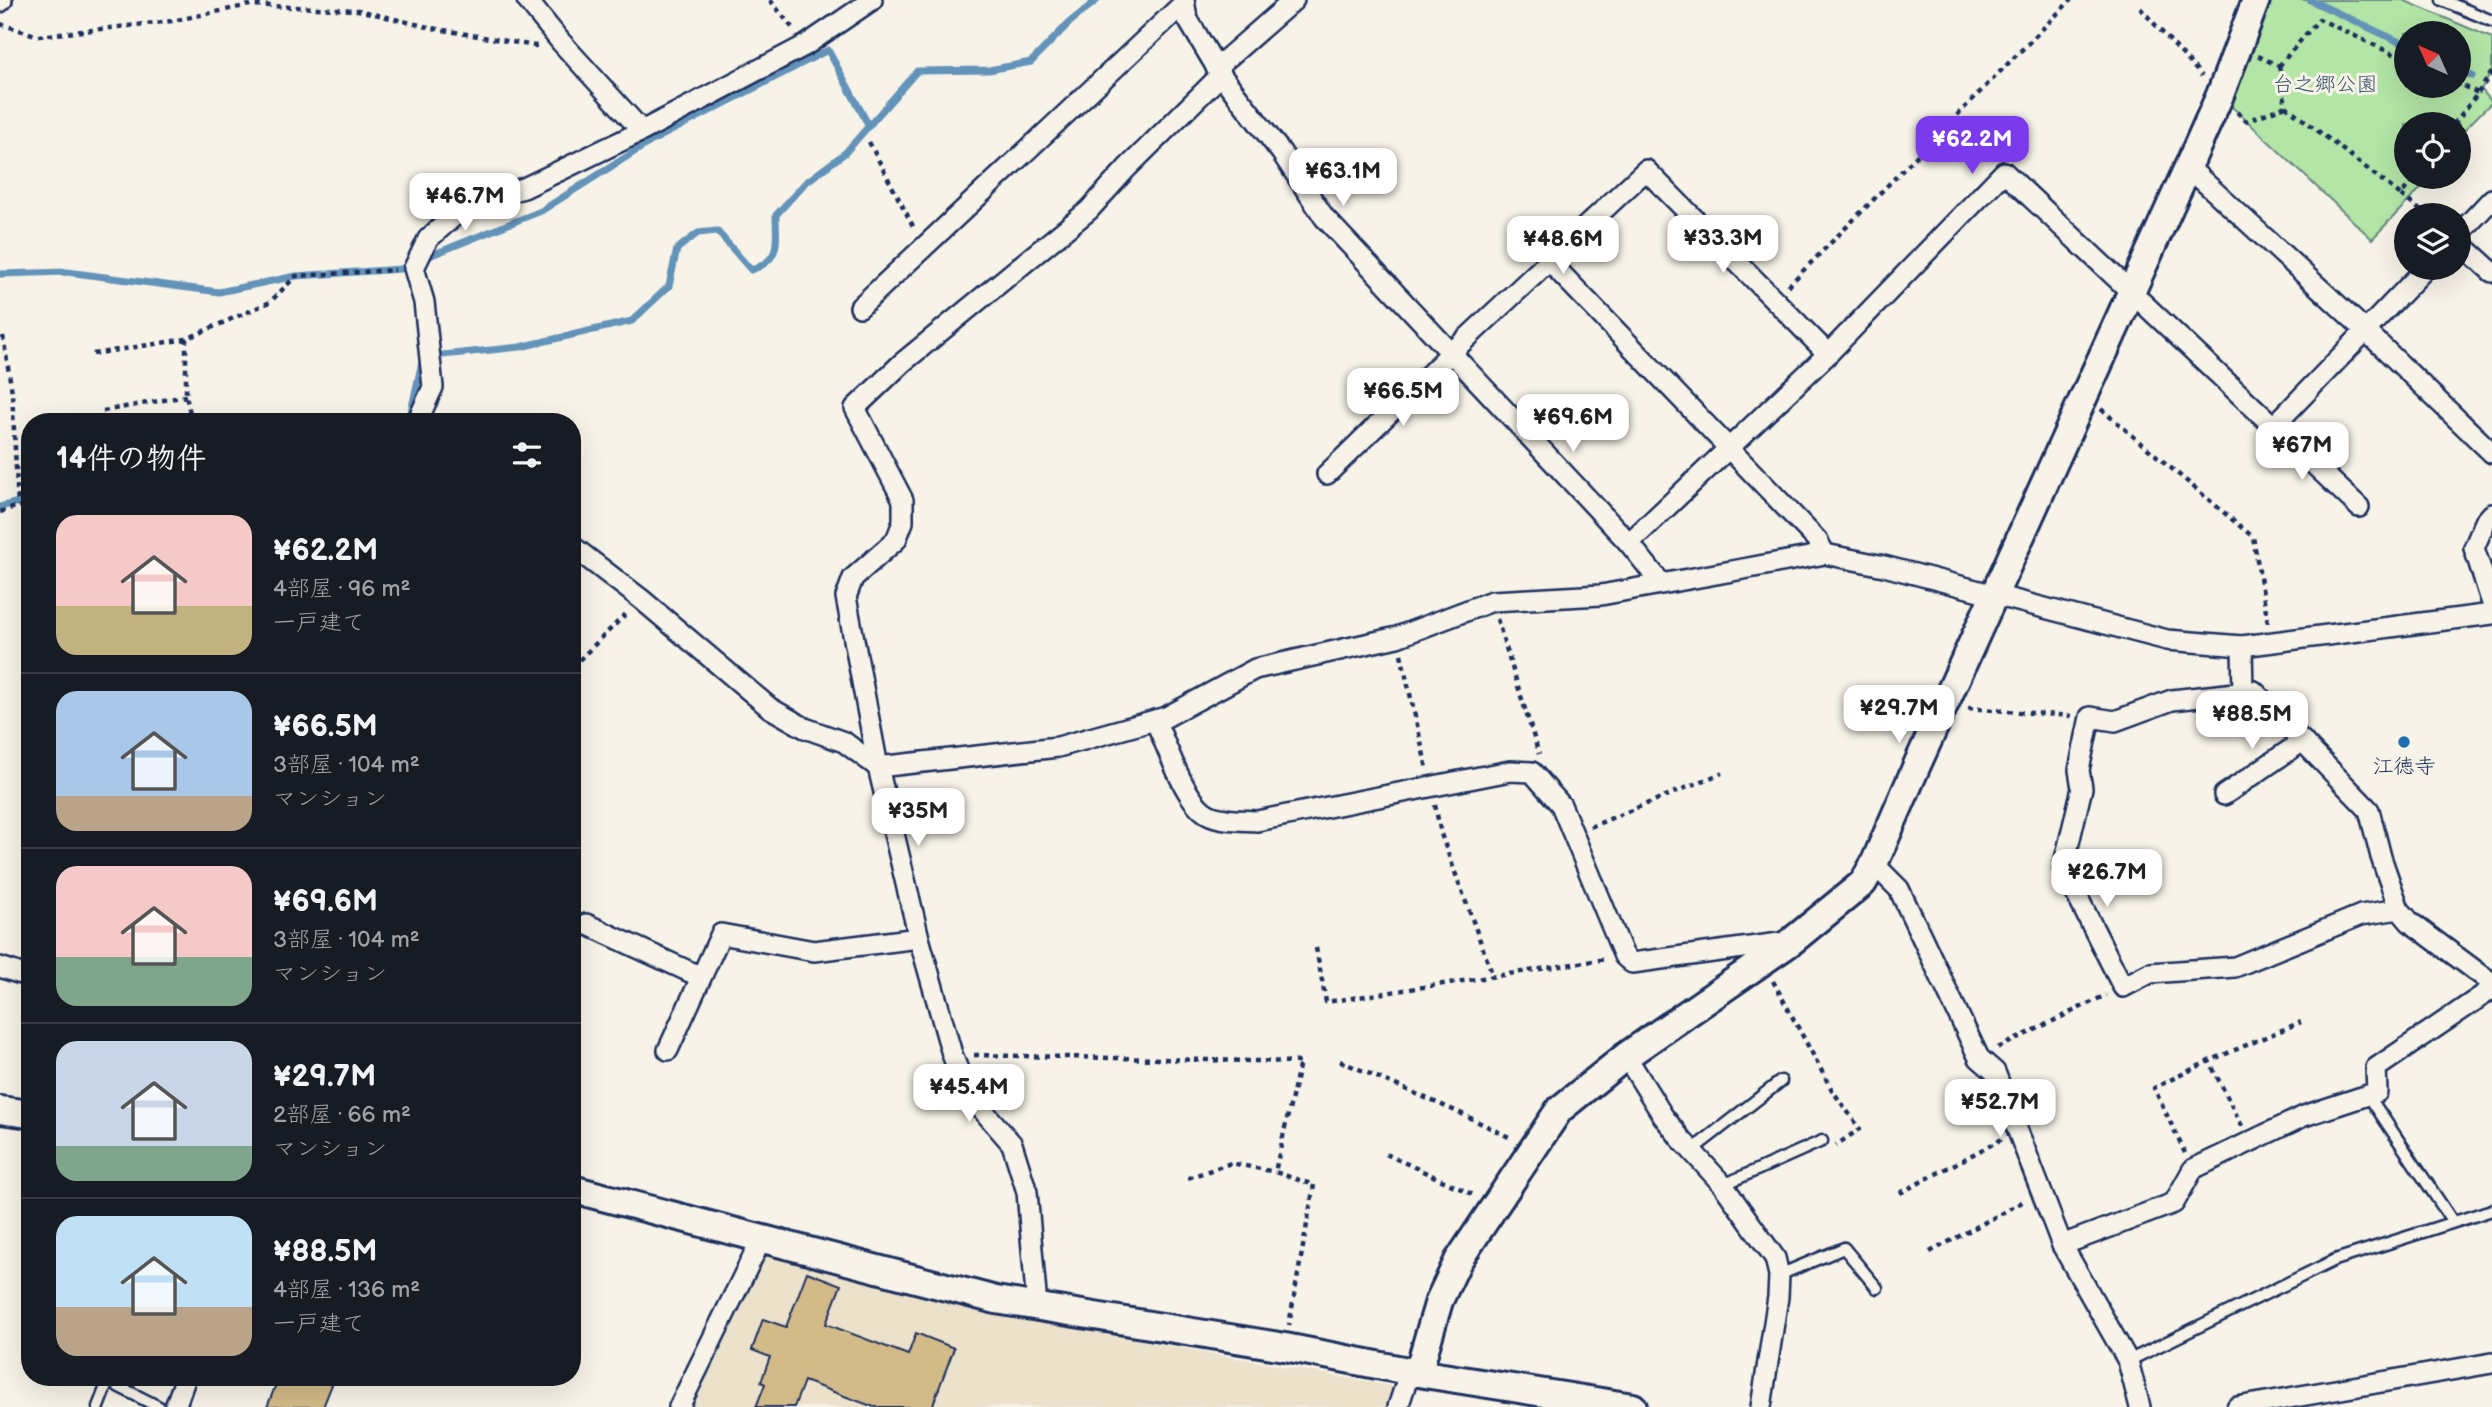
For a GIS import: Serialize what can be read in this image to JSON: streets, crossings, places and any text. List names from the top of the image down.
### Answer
{
  "parks": ["台之郷公園"],
  "places": ["江徳寺"],
  "north": "top left",
  "page": {
    "price": [
      "¥62.2M",
      "¥63.1M",
      "¥46.7M",
      "¥33.3M",
      "¥48.6M",
      "¥66.5M",
      "¥69.6M",
      "¥67M",
      "¥29.7M",
      "¥88.5M",
      "¥35M",
      "¥26.7M",
      "¥45.4M",
      "¥52.7M"
    ],
    "heading": "14件の物件",
    "list": [
      {
        "name": "¥62.2M",
        "note": "4部屋 · 96 m² · 一戸建て"
      },
      {
        "name": "¥66.5M",
        "note": "3部屋 · 104 m² · マンション"
      },
      {
        "name": "¥69.6M",
        "note": "3部屋 · 104 m² · マンション"
      },
      {
        "name": "¥29.7M",
        "note": "2部屋 · 66 m² · マンション"
      },
      {
        "name": "¥88.5M",
        "note": "4部屋 · 136 m² · 一戸建て"
      }
    ]
  }
}
